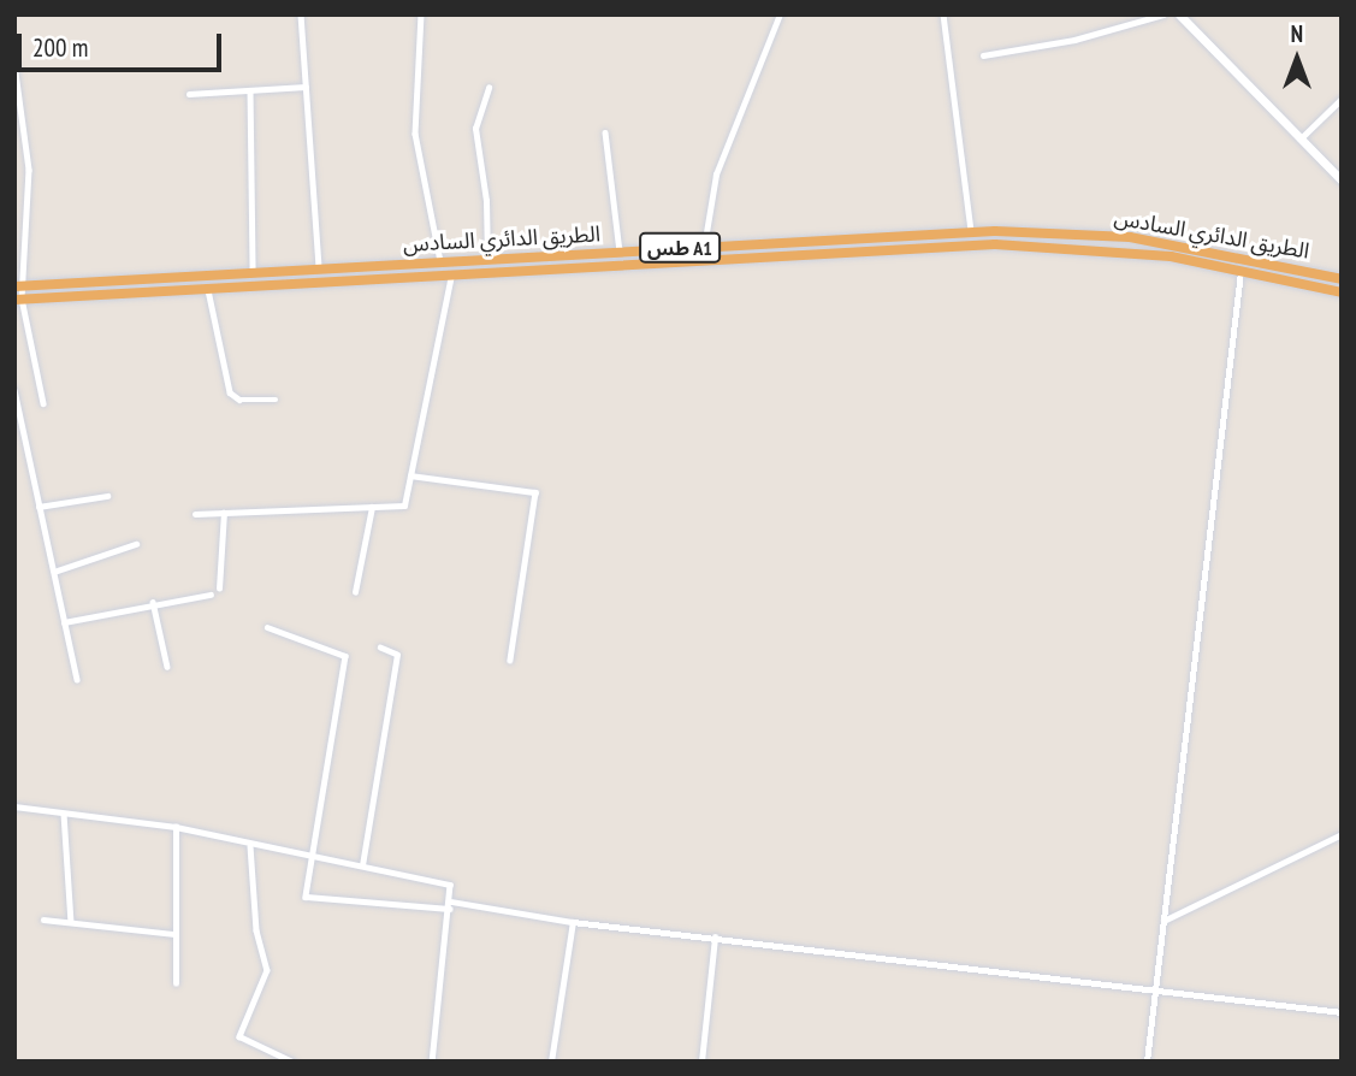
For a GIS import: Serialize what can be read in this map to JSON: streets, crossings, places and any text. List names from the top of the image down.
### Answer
{
  "streets": {
    "highway": ["الطريق الدائري السادس", "طس A1"]
  },
  "scale_bar": "200 m",
  "north": "top"
}
